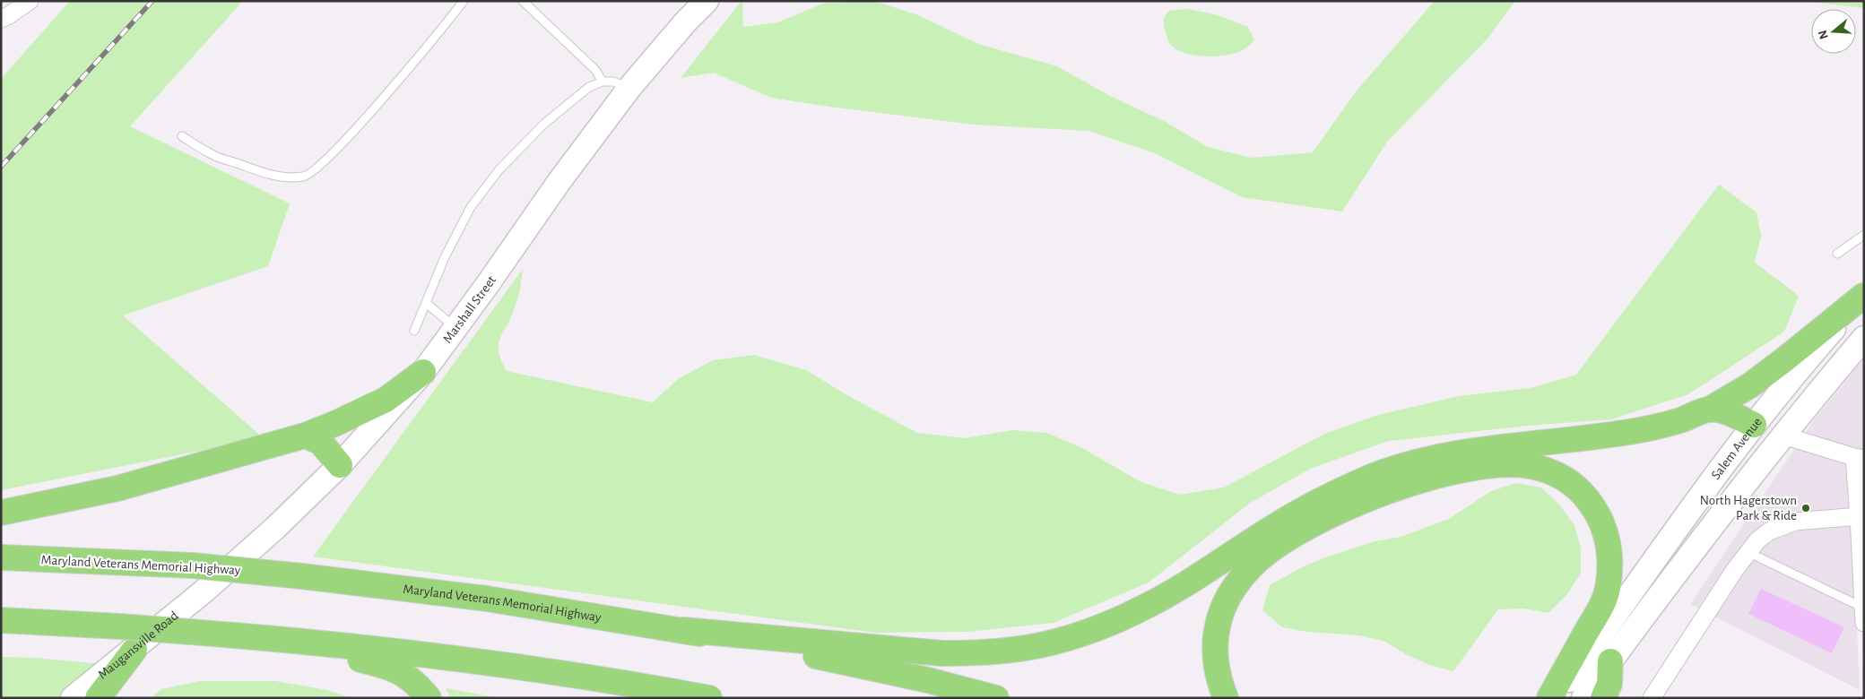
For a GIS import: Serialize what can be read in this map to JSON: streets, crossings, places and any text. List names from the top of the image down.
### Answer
{
  "streets": {
    "highway": ["Maryland Veterans Memorial Highway"],
    "main road": ["Marshall Street", "Salem Avenue", "Maugansville Road"]
  },
  "crossings": [
    ["Marshall Street", "Maugansville Road"]
  ],
  "places": ["North Hagerstown Park & Ride"],
  "north": "left"
}
